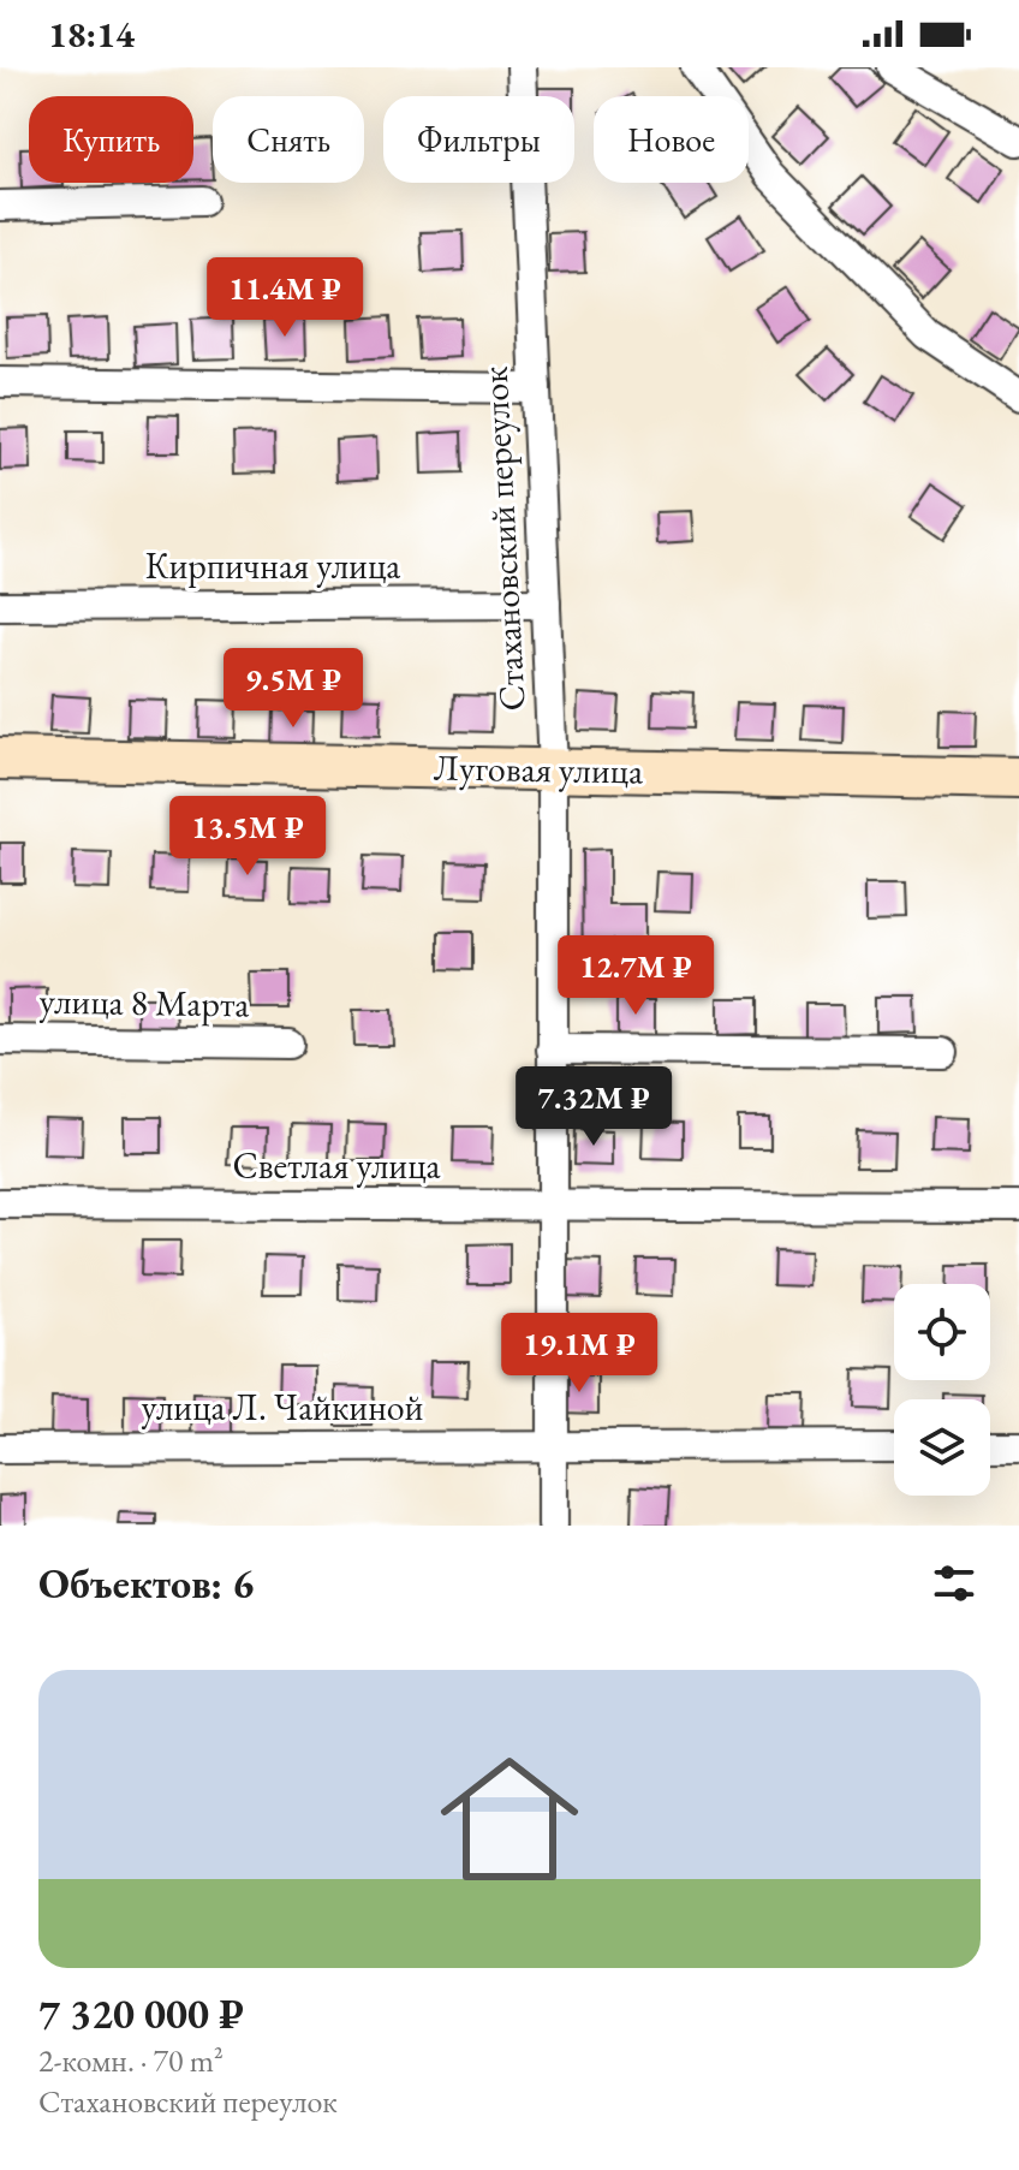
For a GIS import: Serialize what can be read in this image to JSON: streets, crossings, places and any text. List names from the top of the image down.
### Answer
{
  "streets": {
    "street": [
      "Стахановский переулок",
      "Кирпичная улица",
      "Луговая улица",
      "улица 8 Марта",
      "Светлая улица",
      "улица Л. Чайкиной"
    ]
  },
  "crossings": [
    ["Стахановский переулок", "Кирпичная улица"],
    ["Стахановский переулок", "Луговая улица"],
    ["Стахановский переулок", "Светлая улица"],
    ["Стахановский переулок", "улица Л. Чайкиной"]
  ],
  "page": {
    "status": "18:14",
    "chip": [
      "Купить",
      "Снять",
      "Фильтры",
      "Новое"
    ],
    "price": [
      "11.4M ₽",
      "9.5M ₽",
      "13.5M ₽",
      "12.7M ₽",
      "7.32M ₽",
      "19.1M ₽"
    ],
    "heading": "Объектов: 6",
    "list": [
      {
        "name": "7 320 000 ₽",
        "note": "2-комн. · 70 m² · Стахановский переулок"
      }
    ]
  }
}
